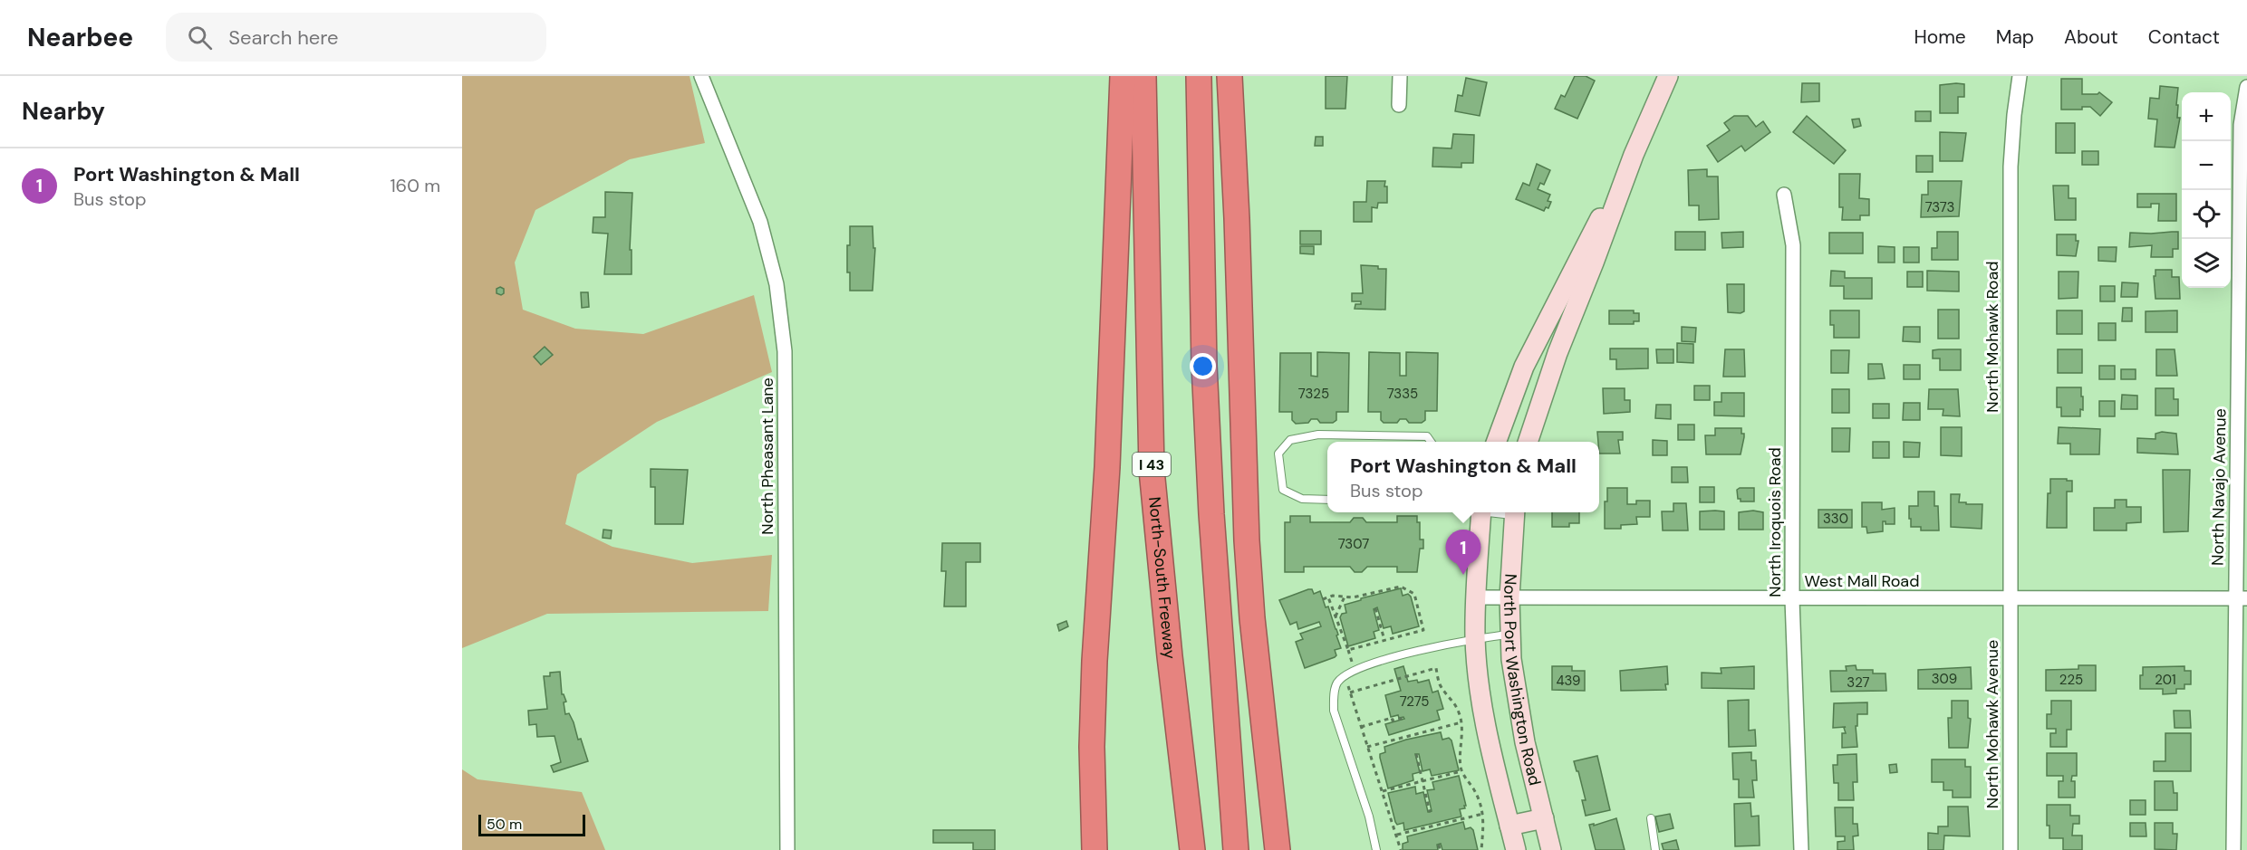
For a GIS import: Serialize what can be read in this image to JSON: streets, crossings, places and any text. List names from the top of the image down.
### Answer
{
  "streets": {
    "highway": ["I 43", "North-South Freeway"],
    "main road": ["North Port Washington Road"],
    "street": [
      "North Mohawk Road",
      "North Pheasant Lane",
      "North Navajo Avenue",
      "North Iroquois Road",
      "West Mall Road",
      "North Mohawk Avenue"
    ]
  },
  "crossings": [
    ["North Mohawk Road", "West Mall Road"],
    ["North Mohawk Road", "North Mohawk Avenue"],
    ["North Navajo Avenue", "West Mall Road"],
    ["North Iroquois Road", "West Mall Road"],
    ["West Mall Road", "North Port Washington Road"],
    ["West Mall Road", "North Mohawk Avenue"]
  ],
  "house_numbers": [
    "7373",
    "7325",
    "7335",
    "330",
    "7307",
    "309",
    "225",
    "201",
    "439",
    "327",
    "7275"
  ],
  "scale_bar": "50 m",
  "page": {
    "header": "Nearbee",
    "search": "Search here",
    "nav": [
      "Home",
      "Map",
      "About",
      "Contact"
    ],
    "heading": "Nearby",
    "map_buttons": ["+", "−"],
    "list": [
      {
        "mark": "1",
        "name": "Port Washington & Mall",
        "note": "Bus stop",
        "value": "160 m"
      }
    ],
    "popup": ["Port Washington & Mall", "Bus stop"],
    "pins": "1",
    "scale": "50 m"
  }
}
